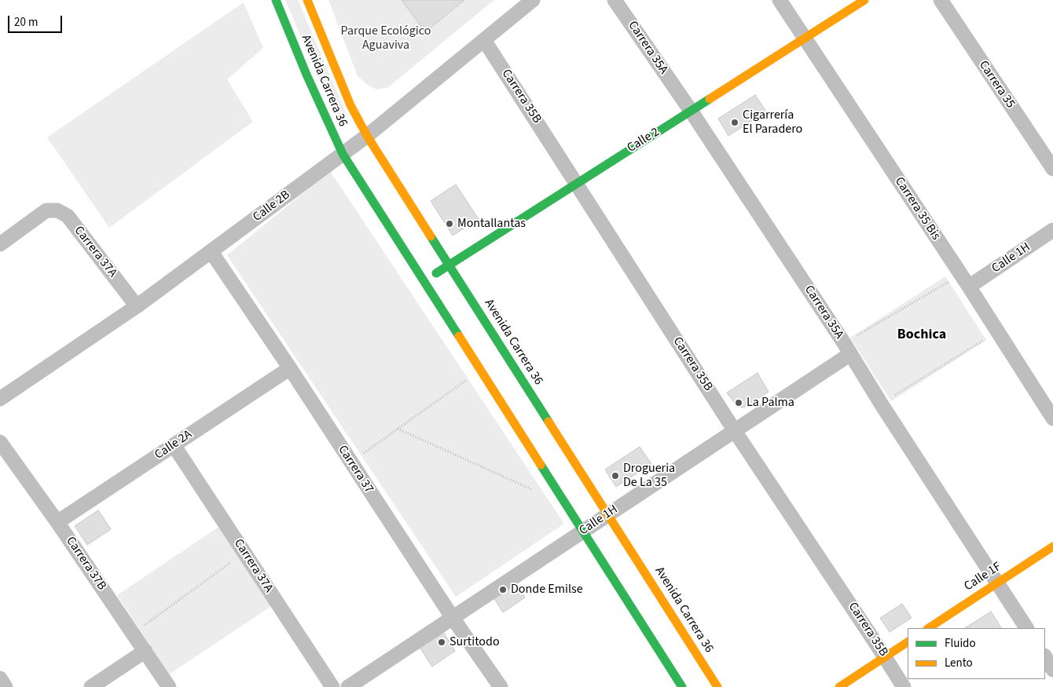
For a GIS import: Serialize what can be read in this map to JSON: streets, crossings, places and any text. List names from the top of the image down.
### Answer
{
  "streets": {
    "main road": ["Avenida Carrera 36", "Calle 2", "Calle 1F"],
    "street": [
      "Carrera 35A",
      "Carrera 35",
      "Carrera 35B",
      "Calle 2B",
      "Carrera 35 Bis",
      "Carrera 37A",
      "Calle 1H",
      "Calle 2A",
      "Carrera 37",
      "Carrera 37B"
    ]
  },
  "crossings": [
    ["Carrera 35A", "Calle 2"],
    ["Carrera 35A", "Calle 1H"],
    ["Carrera 35A", "Calle 1F"],
    ["Avenida Carrera 36", "Calle 2"],
    ["Avenida Carrera 36", "Calle 2B"],
    ["Avenida Carrera 36", "Calle 1H"],
    ["Carrera 35B", "Calle 2"],
    ["Carrera 35B", "Calle 2B"],
    ["Carrera 35B", "Calle 1H"],
    ["Calle 2", "Carrera 35 Bis"],
    ["Calle 2B", "Carrera 37A"],
    ["Calle 2B", "Carrera 37"],
    ["Carrera 35 Bis", "Calle 1H"],
    ["Carrera 37A", "Calle 2A"],
    ["Calle 1H", "Carrera 37"],
    ["Calle 2A", "Carrera 37"],
    ["Calle 2A", "Carrera 37B"]
  ],
  "districts": ["Bochica"],
  "parks": ["Parque Ecológico Aguaviva"],
  "places": [
    "Cigarrería El Paradero",
    "Montallantas",
    "La Palma",
    "Drogueria De La 35",
    "Donde Emilse",
    "Surtitodo"
  ],
  "legend": ["Fluido", "Lento"],
  "scale_bar": "20 m"
}
